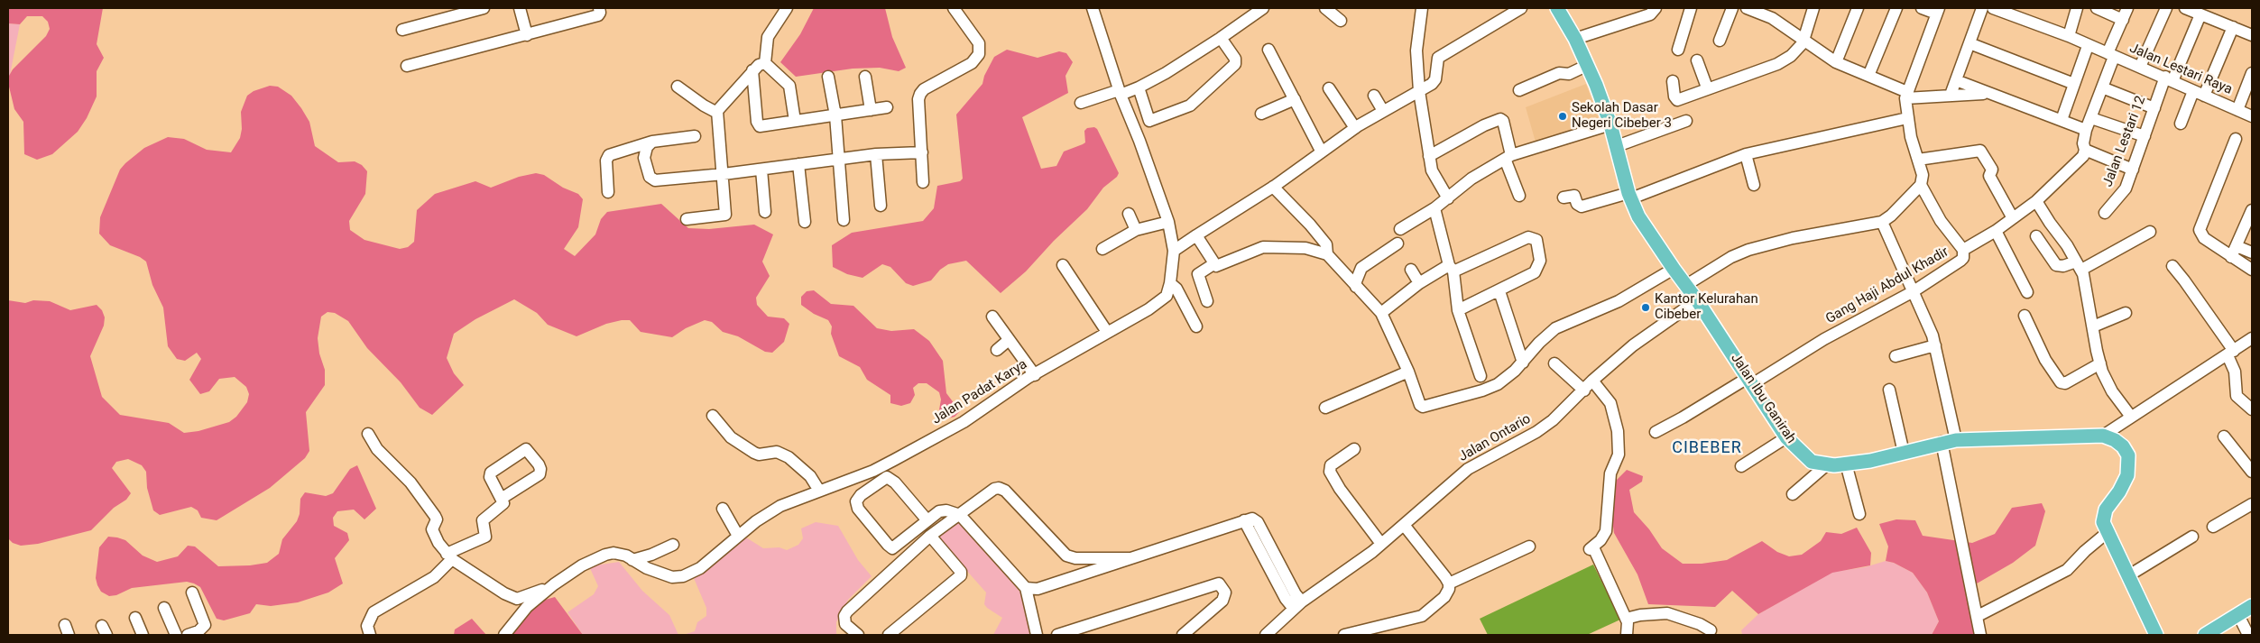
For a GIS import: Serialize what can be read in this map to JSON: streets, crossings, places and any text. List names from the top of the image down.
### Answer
{
  "streets": {
    "main road": ["Jalan Ibu Ganirah"],
    "street": [
      "Jalan Lestari Raya",
      "Jalan Lestari 12",
      "Gang Haji Abdul Khadir",
      "Jalan Padat Karya",
      "Jalan Ontario"
    ]
  },
  "crossings": [
    ["Jalan Lestari Raya", "Jalan Lestari 12"],
    ["Jalan Lestari Raya", "Gang Haji Abdul Khadir"],
    ["Gang Haji Abdul Khadir", "Jalan Ibu Ganirah"],
    ["Jalan Ibu Ganirah", "Jalan Ontario"]
  ],
  "districts": ["CIBEBER"],
  "places": ["Sekolah Dasar Negeri Cibeber 3", "Kantor Kelurahan Cibeber"]
}
